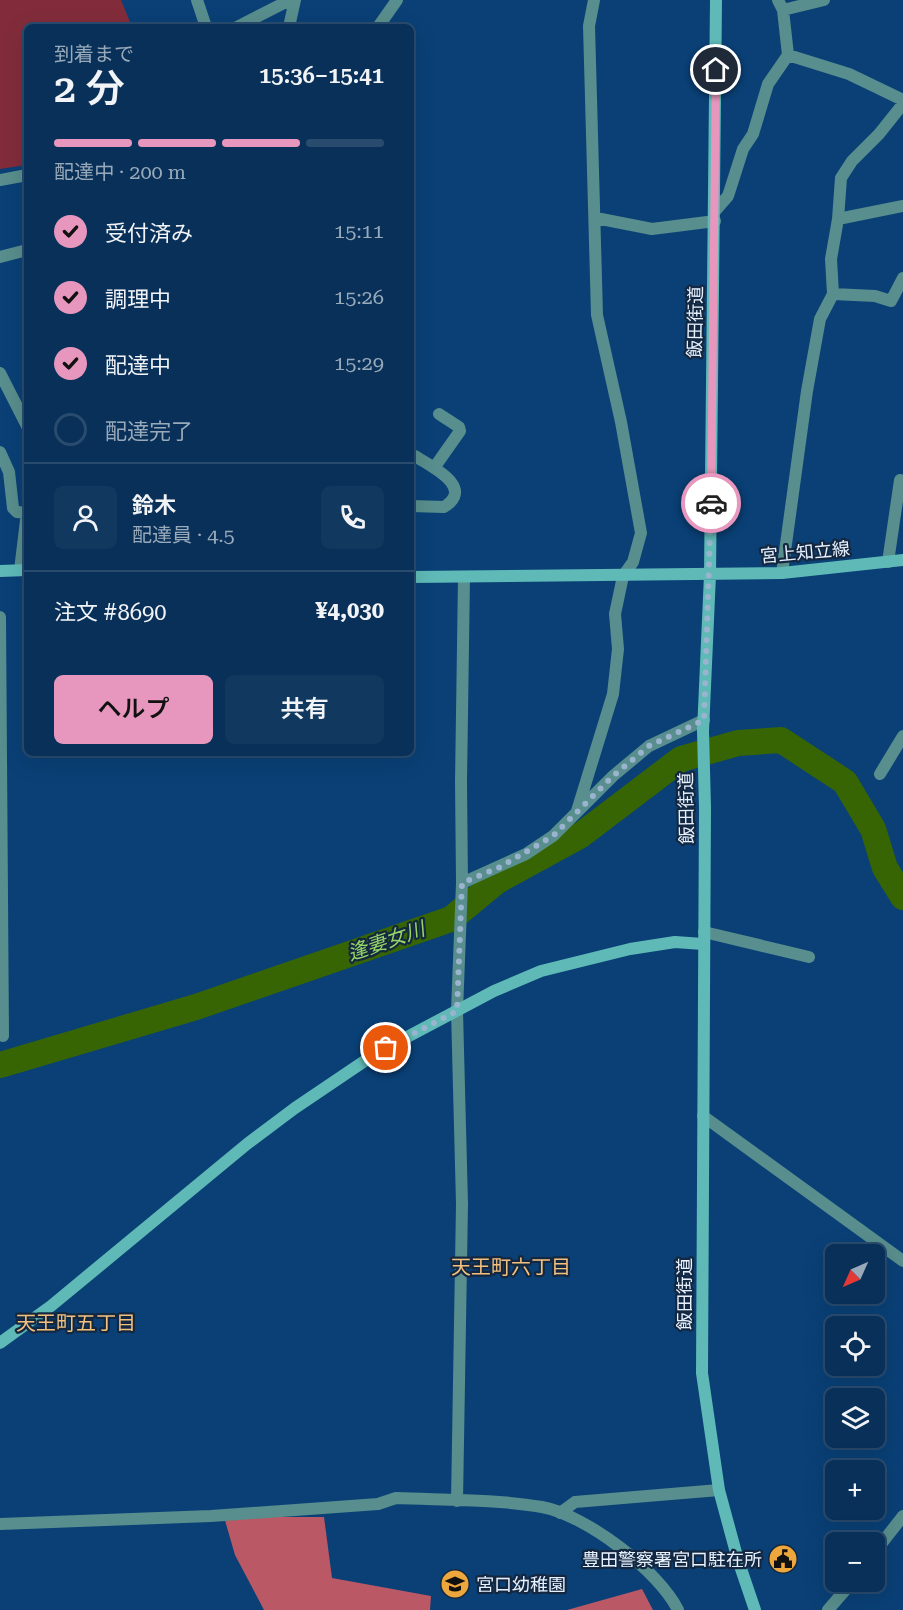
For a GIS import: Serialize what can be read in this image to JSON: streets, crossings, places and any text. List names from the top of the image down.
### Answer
{
  "streets": {
    "main road": ["飯田街道", "宮上知立線"]
  },
  "crossings": [
    ["飯田街道", "宮上知立線"]
  ],
  "districts": ["天王町六丁目", "天王町五丁目"],
  "water": ["逢妻女川"],
  "places": {
    "public building": ["豊田警察署宮口駐在所"],
    "school or university": ["宮口幼稚園"]
  },
  "north": "bottom left",
  "page": {
    "heading": ["2 分", "到着まで", "15:36–15:41"],
    "panel": [
      "鈴木",
      "配達員 · 4.5",
      "注文 #8690",
      "¥4,030"
    ],
    "bar": "配達中 · 200 m",
    "list": [
      ["受付済み", "15:11"],
      ["調理中", "15:26"],
      ["配達中", "15:29"],
      "配達完了"
    ],
    "buttons": ["ヘルプ", "共有"],
    "map_buttons": ["+", "−"]
  }
}
